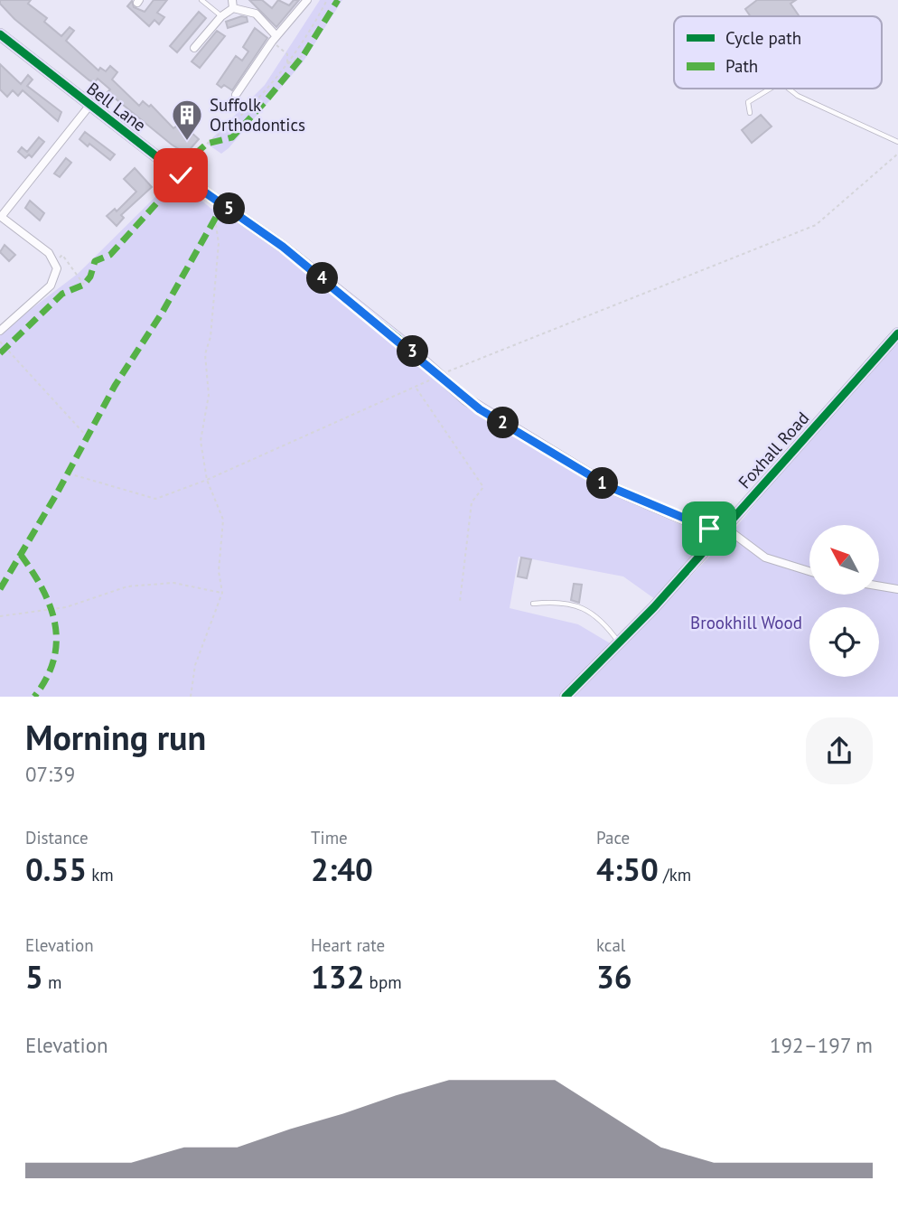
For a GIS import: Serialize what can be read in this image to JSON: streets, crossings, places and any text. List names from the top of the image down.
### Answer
{
  "streets": {
    "street": ["Bell Lane", "Foxhall Road"]
  },
  "crossings": [
    ["Bell Lane", "Foxhall Road"]
  ],
  "parks": ["Brookhill Wood"],
  "places": {
    "building": ["Suffolk Orthodontics"]
  },
  "legend": ["Cycle path", "Path"],
  "north": "top left",
  "page": {
    "pins": [
      "5",
      "4",
      "3",
      "2",
      "1"
    ],
    "heading": ["Morning run", "07:39"],
    "stats": [
      ["Distance", "0.55 km"],
      ["Time", "2:40"],
      ["Pace", "4:50 /km"],
      ["Elevation", "5 m"],
      ["Heart rate", "132 bpm"],
      ["kcal", "36"]
    ],
    "chart": ["Elevation", "192–197 m"]
  }
}
